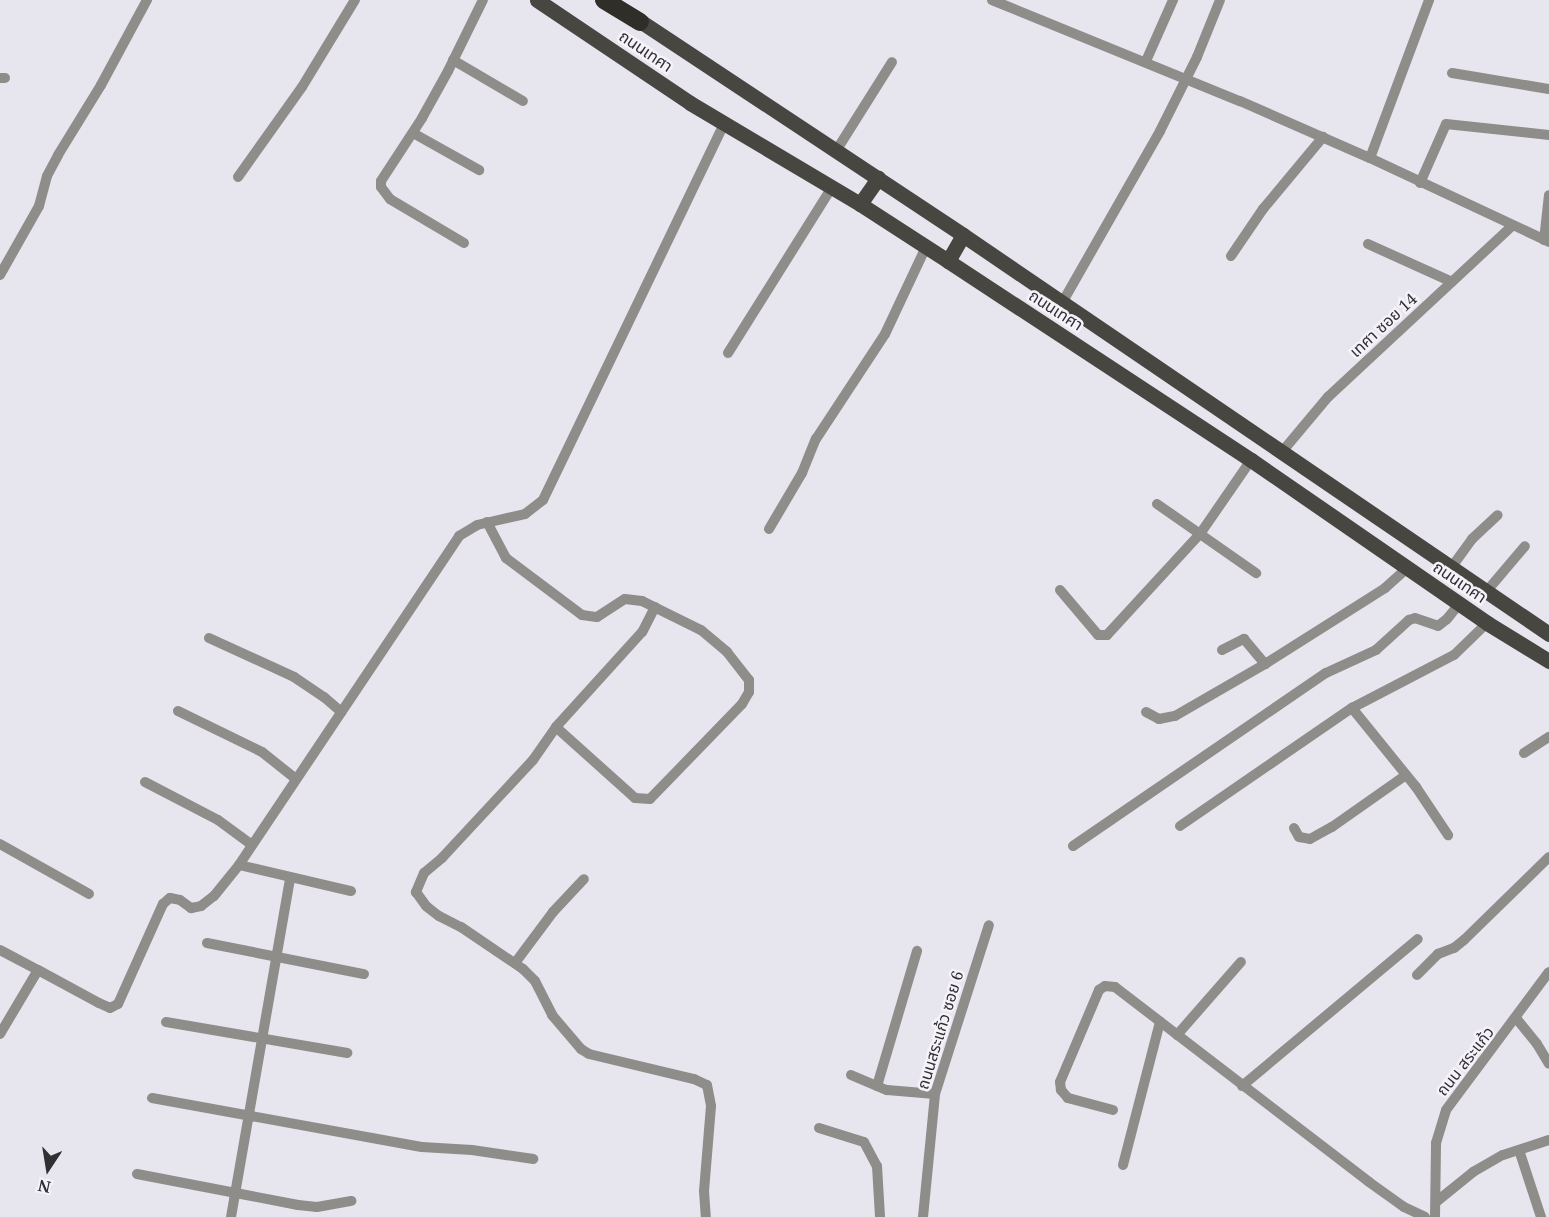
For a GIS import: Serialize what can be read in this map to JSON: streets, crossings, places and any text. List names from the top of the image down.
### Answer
{
  "streets": {
    "main road": ["ถนนเทศา"],
    "street": ["เทศา ซอย 14", "ถนนสระแก้ว ซอย 6", "ถนน สระแก้ว"]
  },
  "crossings": [
    ["ถนนเทศา", "เทศา ซอย 14"]
  ],
  "north": "bottom"
}
